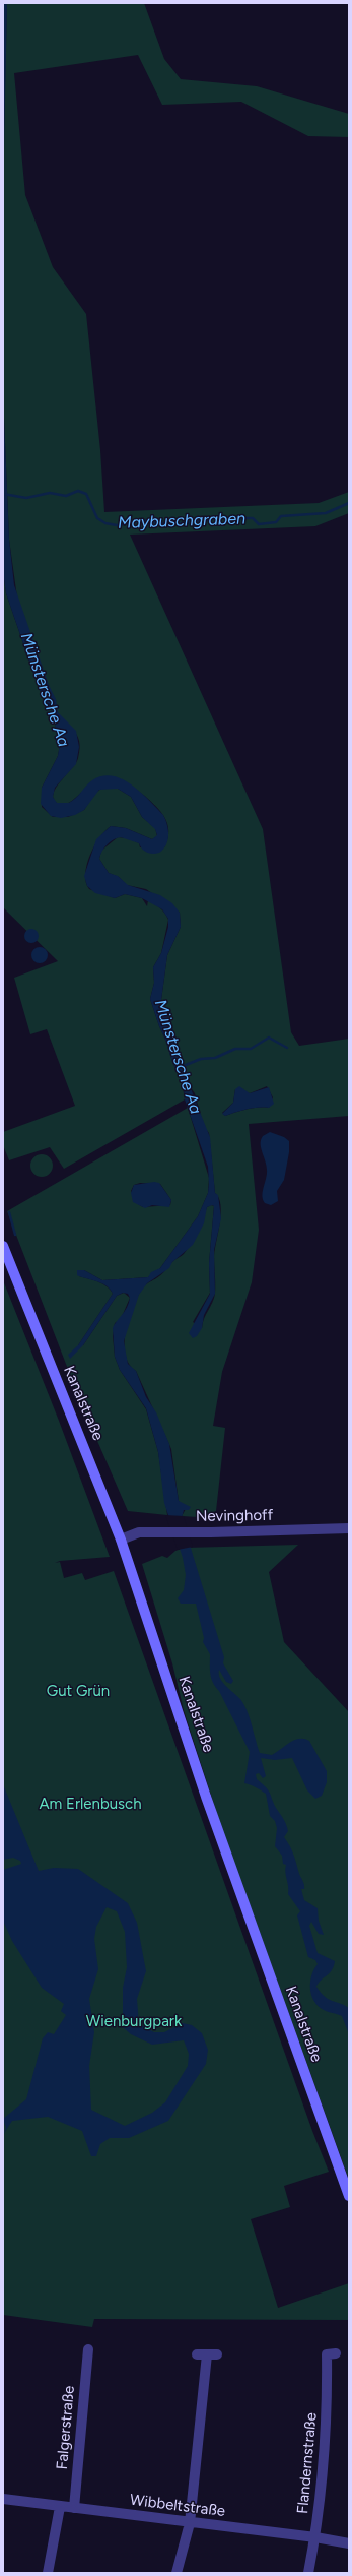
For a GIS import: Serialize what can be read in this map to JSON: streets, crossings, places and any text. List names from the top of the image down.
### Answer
{
  "streets": {
    "main road": ["Kanalstraße"],
    "street": [
      "Nevinghoff",
      "Falgerstraße",
      "Flandernstraße",
      "Wibbeltstraße"
    ]
  },
  "crossings": [
    ["Kanalstraße", "Nevinghoff"],
    ["Falgerstraße", "Wibbeltstraße"],
    ["Flandernstraße", "Wibbeltstraße"]
  ],
  "water": ["Maybuschgraben", "Münstersche Aa"],
  "parks": ["Gut Grün", "Am Erlenbusch", "Wienburgpark"]
}
